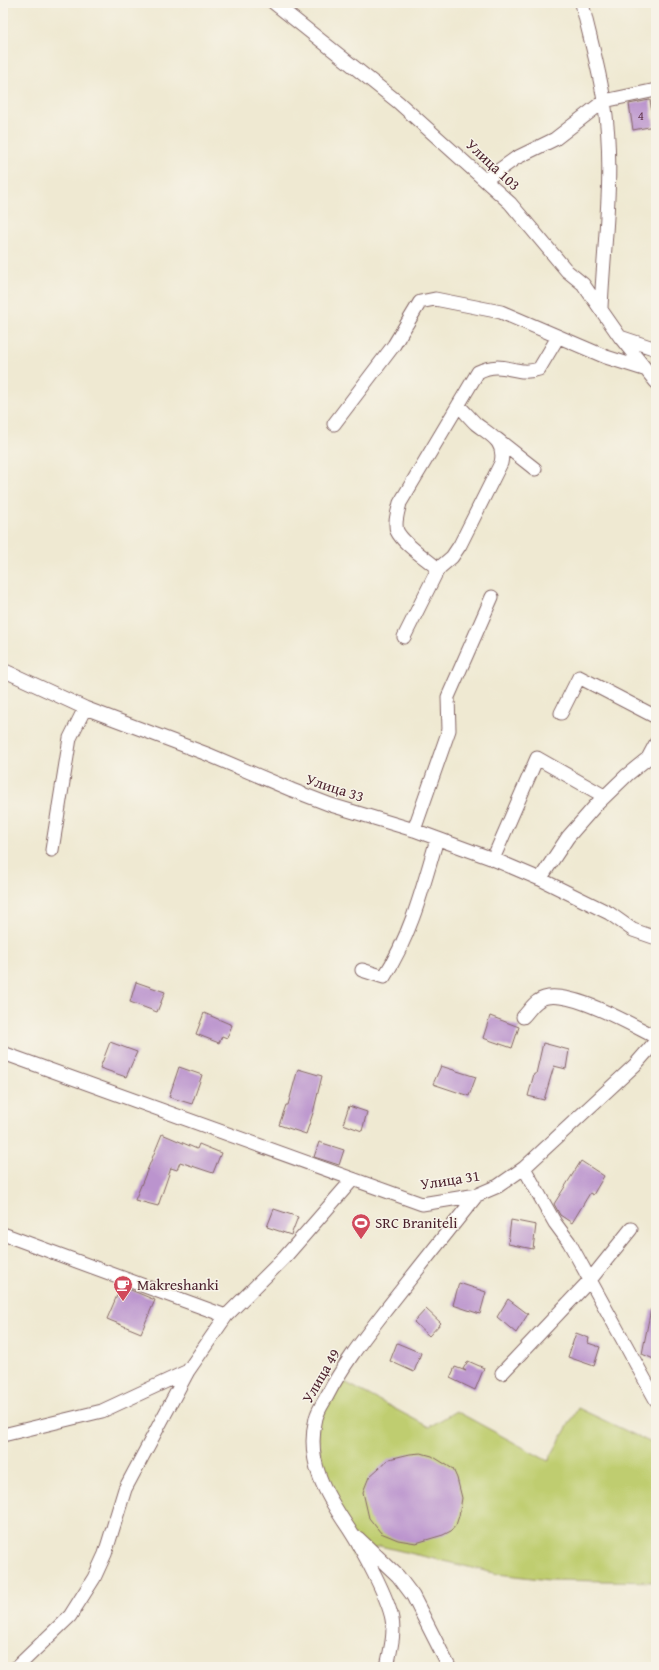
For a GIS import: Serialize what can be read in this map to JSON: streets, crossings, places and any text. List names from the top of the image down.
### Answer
{
  "streets": {
    "street": [
      "Улица 103",
      "Улица 33",
      "Улица 31",
      "Улица 49"
    ]
  },
  "crossings": [
    ["Улица 31", "Улица 49"]
  ],
  "places": {
    "sports": ["SRC Braniteli"],
    "cafe": ["Makreshanki"]
  },
  "house_numbers": ["4"]
}
